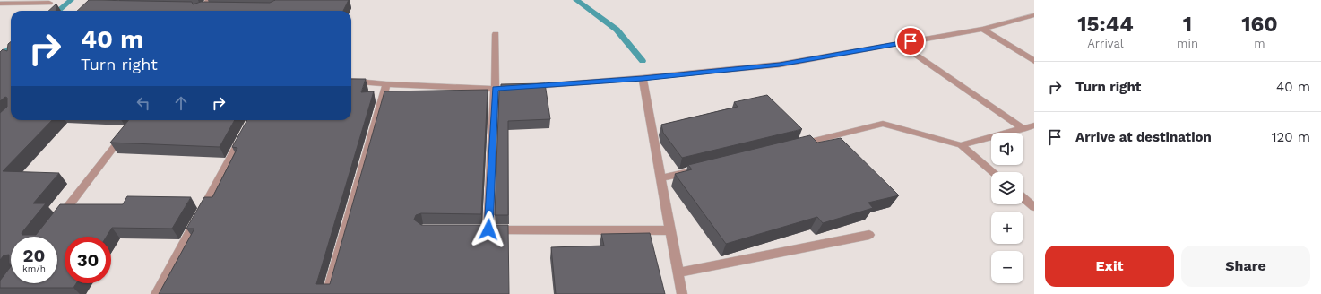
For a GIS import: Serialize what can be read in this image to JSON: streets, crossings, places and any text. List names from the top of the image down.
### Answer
{
  "page": {
    "eta": [
      "15:44",
      "Arrival",
      "1",
      "min",
      "160",
      "m"
    ],
    "turn": ["40 m", "Turn right"],
    "list": [
      {
        "name": "Turn right",
        "value": "40 m"
      },
      {
        "name": "Arrive at destination",
        "value": "120 m"
      }
    ],
    "map_buttons": ["+", "−"],
    "speed": "20 km/h",
    "limit": "30",
    "buttons": ["Exit", "Share"]
  }
}
